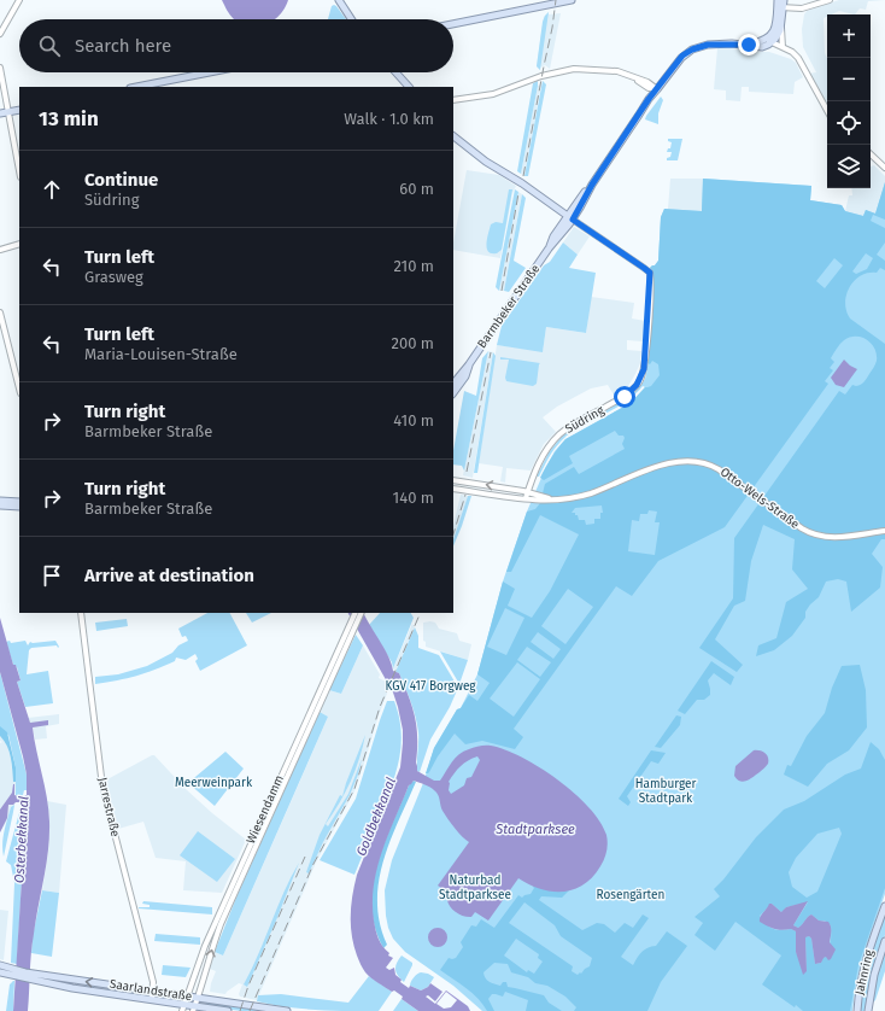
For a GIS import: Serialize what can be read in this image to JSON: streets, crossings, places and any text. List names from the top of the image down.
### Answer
{
  "streets": {
    "main road": ["Barmbeker Straße", "Jahnring", "Saarlandstraße"],
    "street": [
      "Südring",
      "Otto-Wels-Straße",
      "Jarrestraße",
      "Wiesendamm"
    ]
  },
  "crossings": [
    ["Barmbeker Straße", "Südring"],
    ["Südring", "Otto-Wels-Straße"],
    ["Jarrestraße", "Saarlandstraße"],
    ["Wiesendamm", "Saarlandstraße"]
  ],
  "water": ["Goldbekkanal", "Stadtparksee", "Osterbekkanal"],
  "parks": [
    "KGV 417 Borgweg",
    "Meerweinpark",
    "Hamburger Stadtpark",
    "Naturbad Stadtparksee",
    "Rosengärten"
  ],
  "page": {
    "map_buttons": ["+", "−"],
    "search": "Search here",
    "heading": ["13 min", "Walk · 1.0 km"],
    "list": [
      ["Continue", "Südring", "60 m"],
      ["Turn left", "Grasweg", "210 m"],
      ["Turn left", "Maria-Louisen-Straße", "200 m"],
      ["Turn right", "Barmbeker Straße", "410 m"],
      ["Turn right", "Barmbeker Straße", "140 m"],
      "Arrive at destination"
    ]
  }
}
